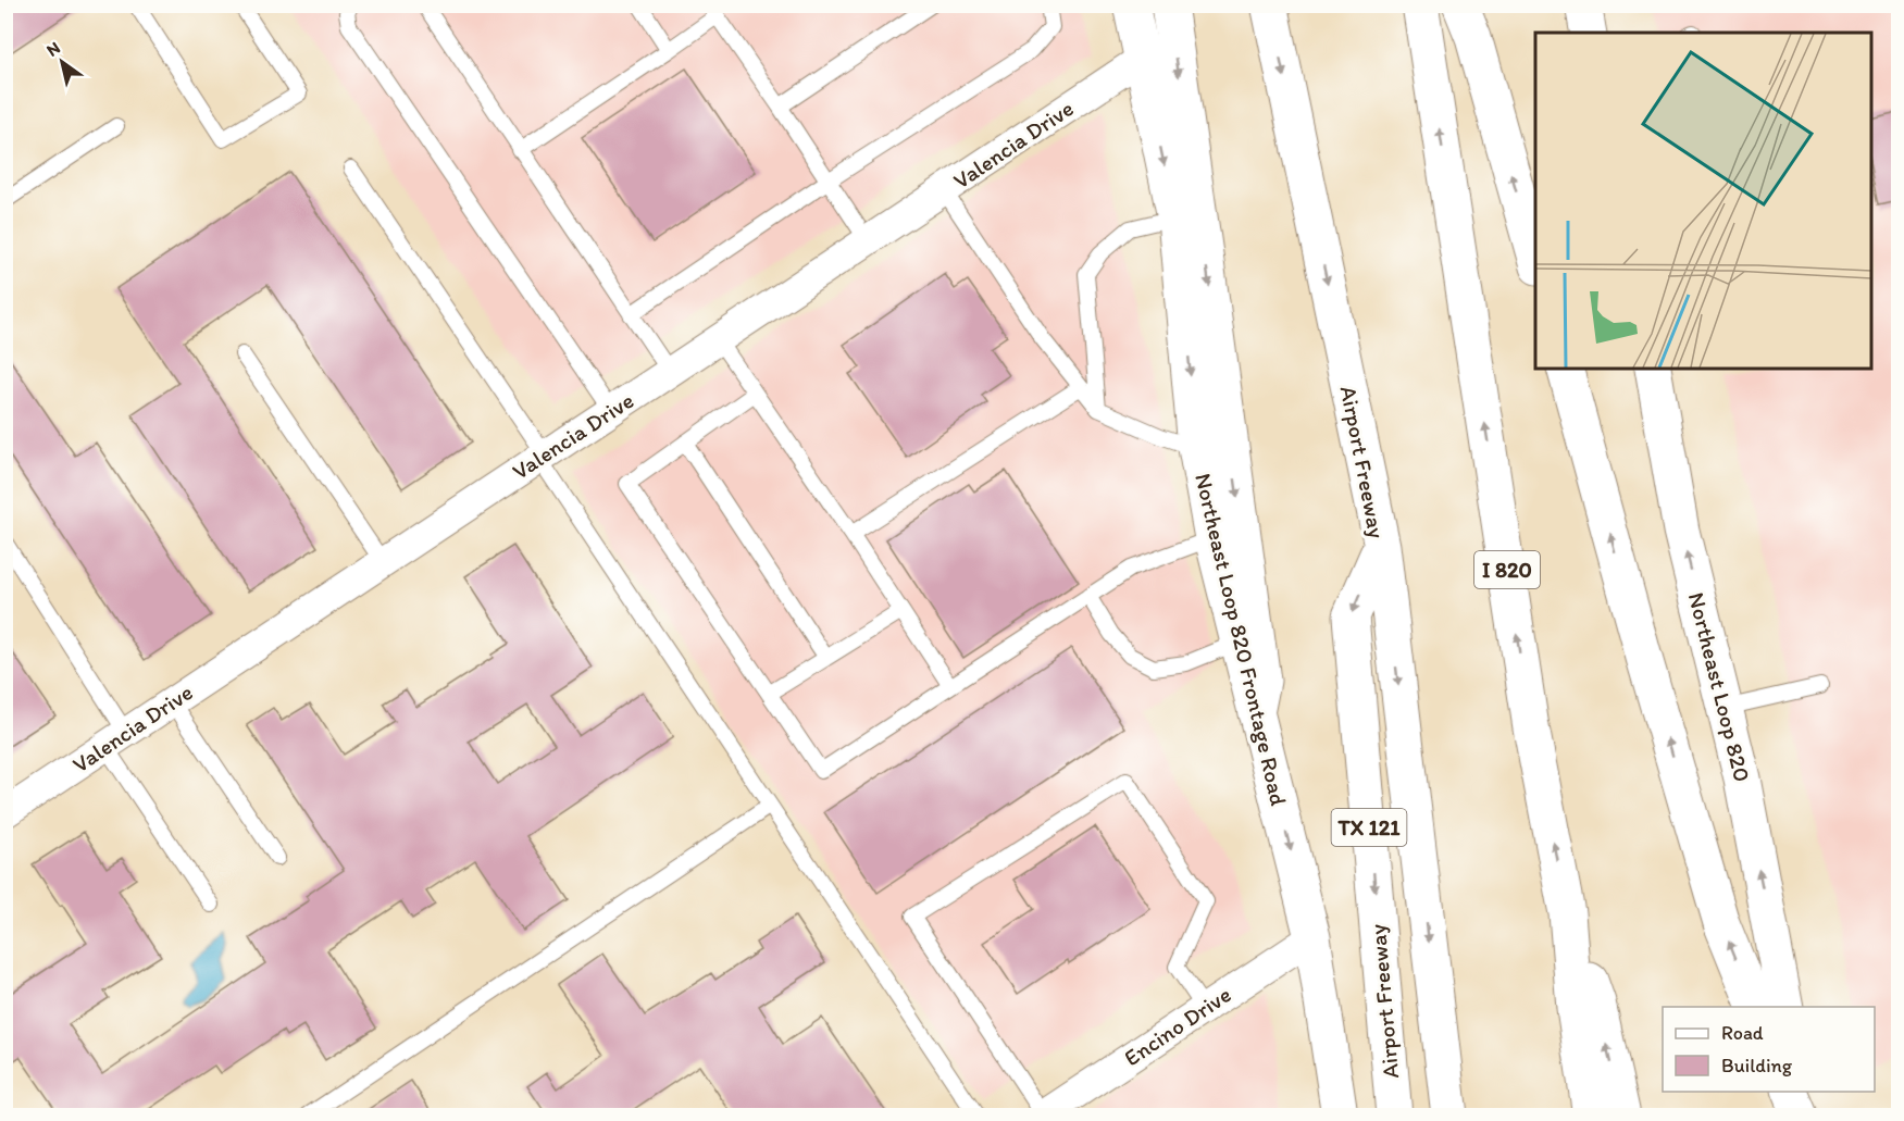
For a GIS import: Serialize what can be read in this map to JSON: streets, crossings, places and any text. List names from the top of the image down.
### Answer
{
  "streets": {
    "main road": [
      "Airport Freeway",
      "I 820",
      "Northeast Loop 820 Frontage Road",
      "Northeast Loop 820",
      "TX 121"
    ],
    "street": ["Valencia Drive", "Encino Drive"]
  },
  "crossings": [
    ["Valencia Drive", "Northeast Loop 820 Frontage Road"],
    ["Northeast Loop 820 Frontage Road", "Encino Drive"]
  ],
  "legend": ["Road", "Building"],
  "north": "top left"
}
